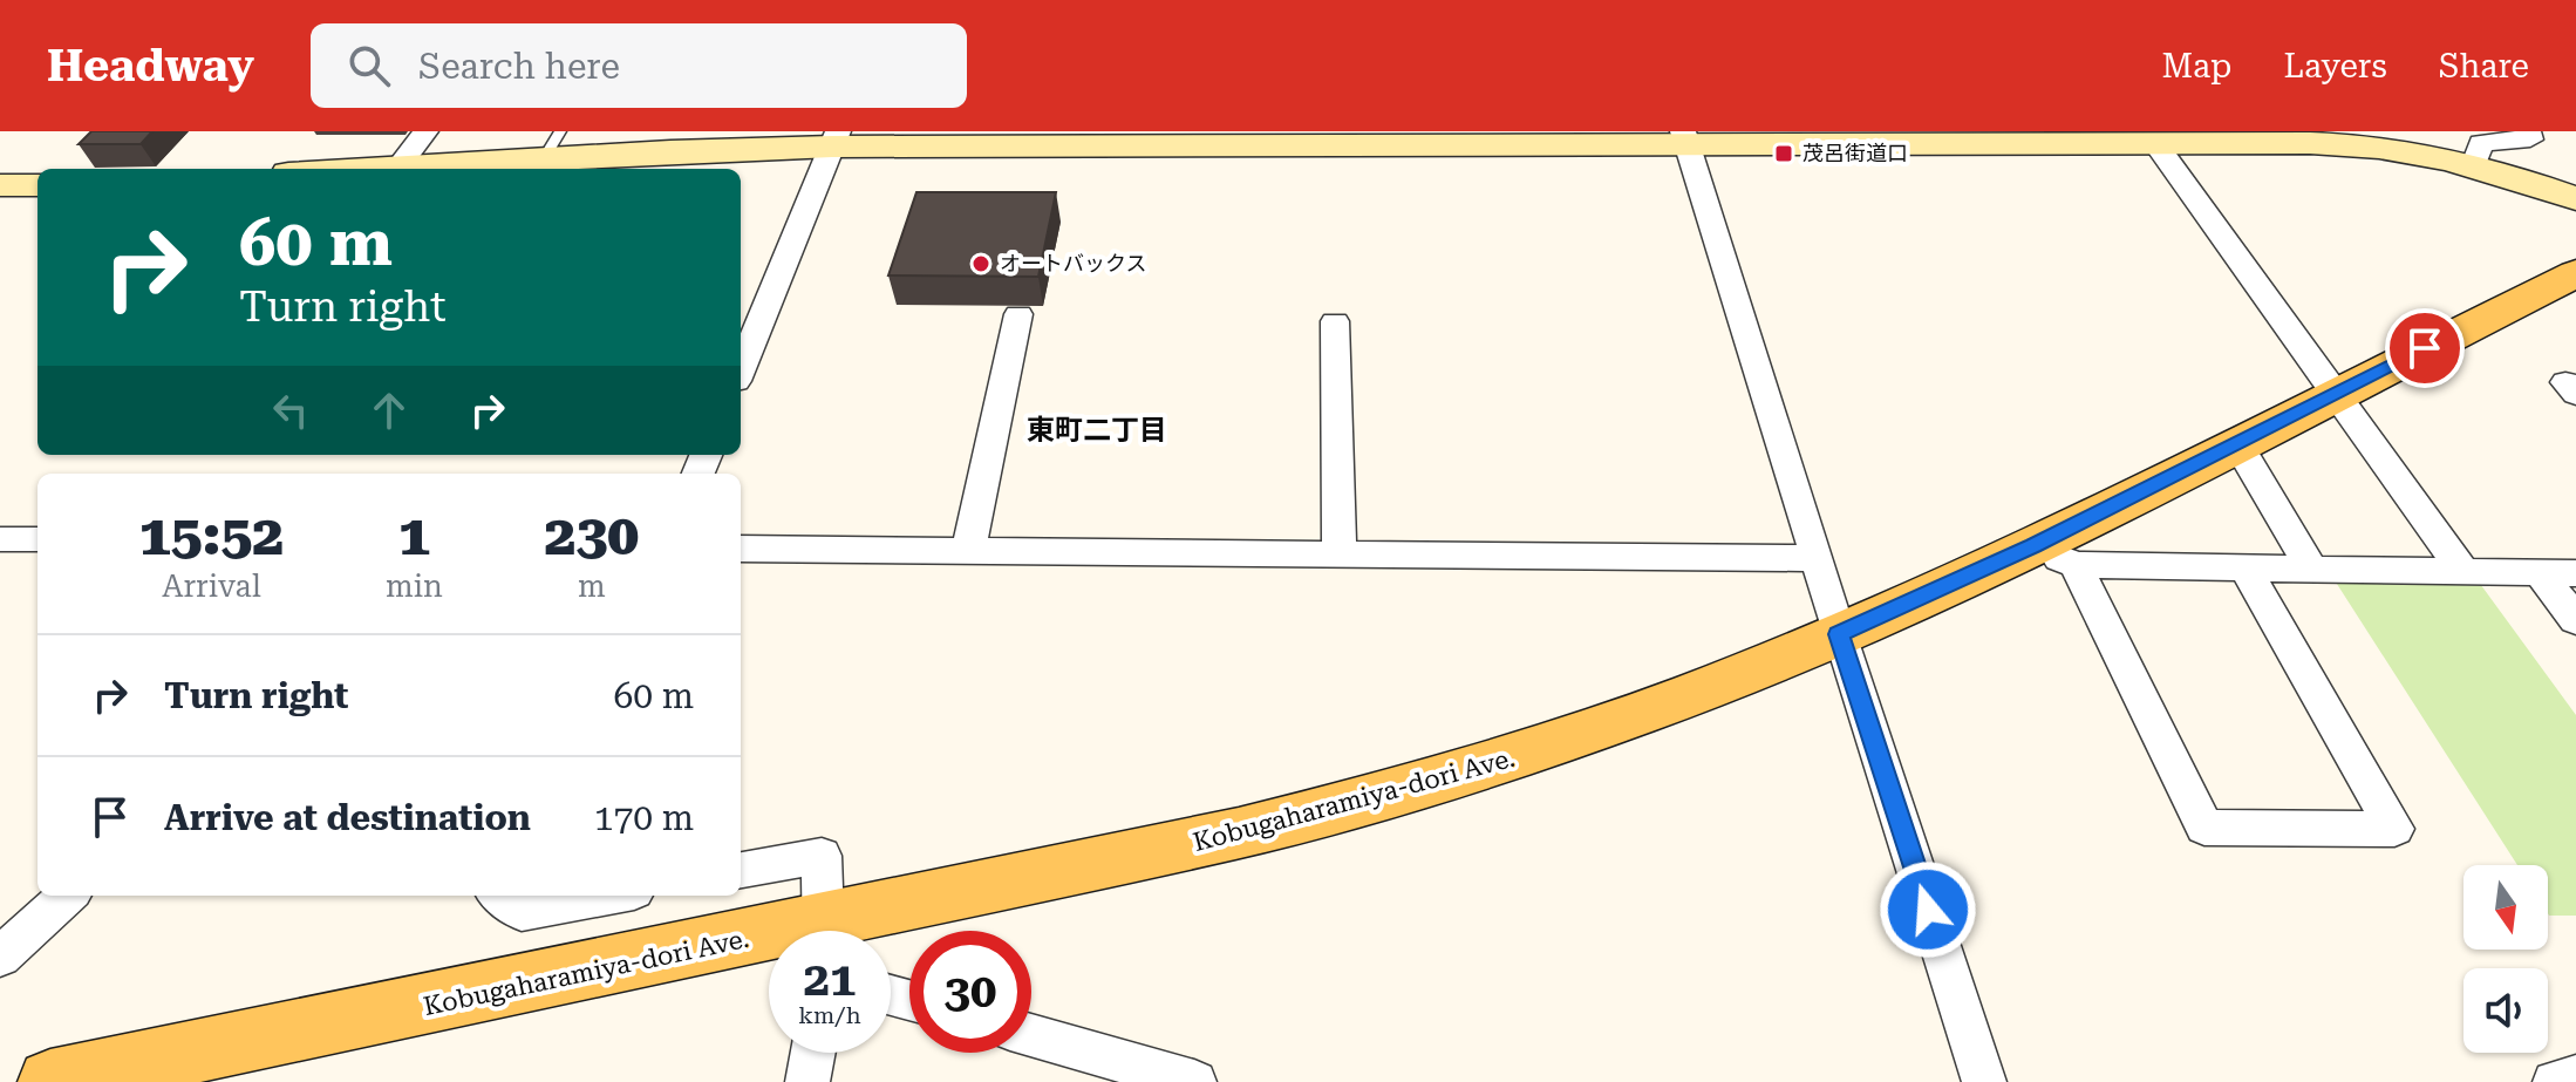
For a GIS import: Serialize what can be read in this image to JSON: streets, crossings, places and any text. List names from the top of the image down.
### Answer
{
  "streets": {
    "main road": ["Kobugaharamiya-dori Ave."]
  },
  "districts": ["東町二丁目"],
  "places": {
    "transit": ["茂呂街道口"],
    "other": ["オートバックス"]
  },
  "north": "bottom",
  "page": {
    "header": "Headway",
    "search": "Search here",
    "nav": ["Map", "Layers", "Share"],
    "turn": ["60 m", "Turn right"],
    "eta": [
      "15:52",
      "Arrival",
      "1",
      "min",
      "230",
      "m"
    ],
    "list": [
      {
        "name": "Turn right",
        "value": "60 m"
      },
      {
        "name": "Arrive at destination",
        "value": "170 m"
      }
    ],
    "speed": "21 km/h",
    "limit": "30"
  }
}
